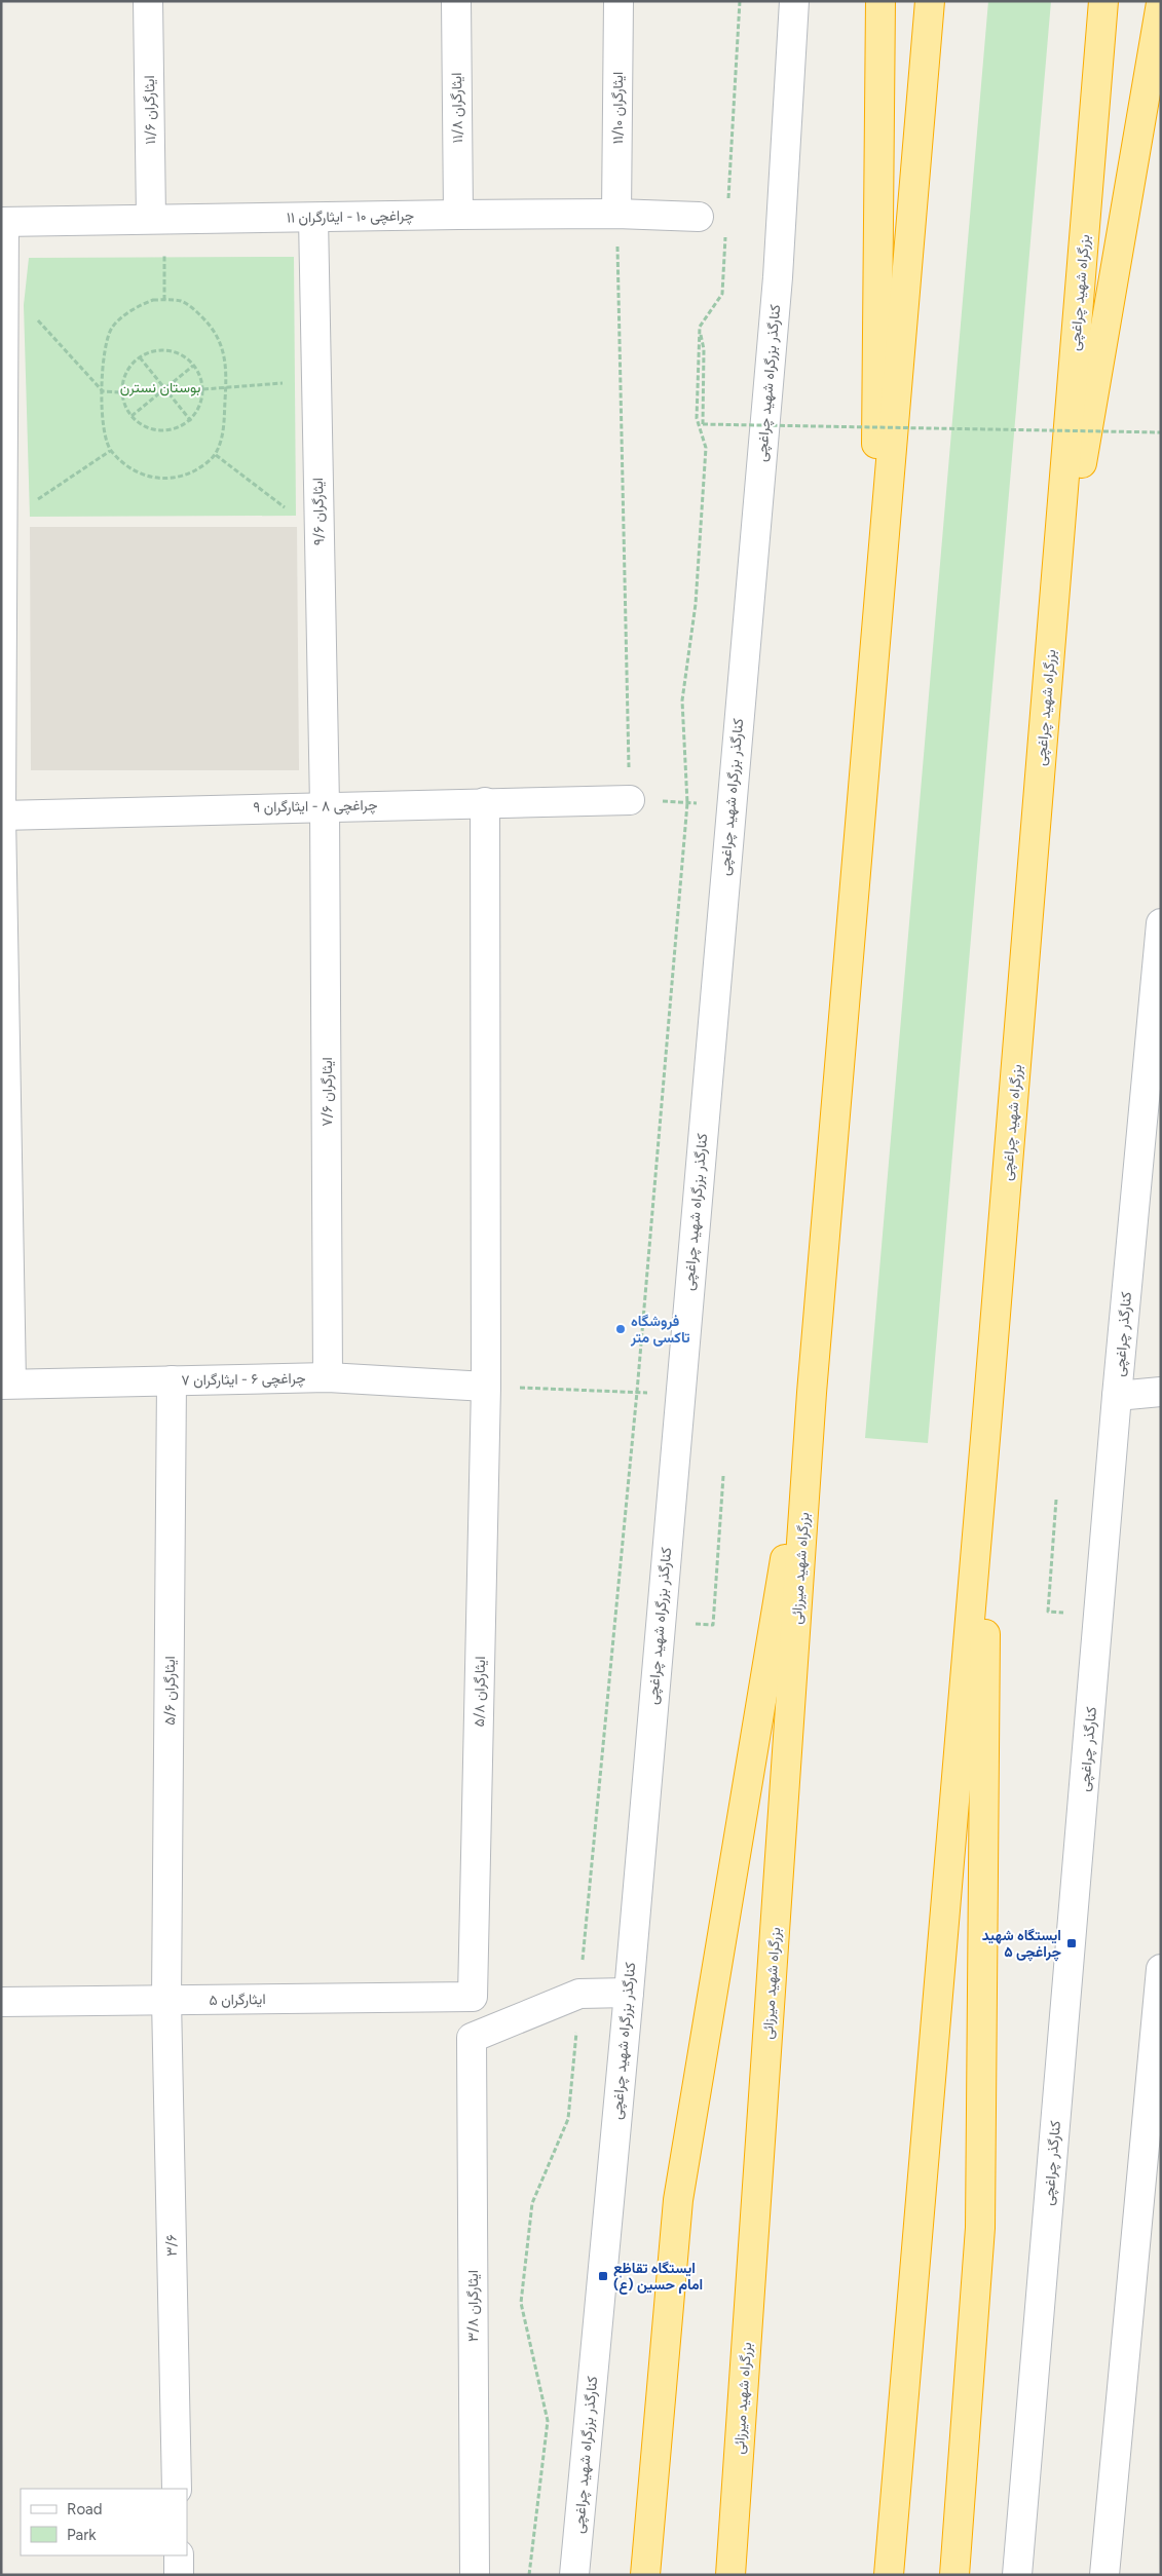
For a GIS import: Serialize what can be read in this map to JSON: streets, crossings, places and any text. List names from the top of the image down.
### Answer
{
  "streets": {
    "highway": ["بزرگراه شهید چراغچی", "بزرگراه شهید میرزائی"],
    "street": [
      "ایثارگران ۱۱/۸",
      "ایثارگران ۱۱/۱۰",
      "ایثارگران ۱۱/۶",
      "چراغچی ۱۰ - ایثارگران ۱۱",
      "کنارگذر بزرگراه شهید چراغچی",
      "ایثارگران ۹/۶",
      "چراغچی ۸ - ایثارگران ۹",
      "ایثارگران ۷/۶",
      "کنارگذر چراغچی",
      "چراغچی ۶ - ایثارگران ۷",
      "ایثارگران ۵/۶",
      "ایثارگران ۵/۸",
      "ایثارگران ۵",
      "۳/۶",
      "ایثارگران ۳/۸"
    ]
  },
  "crossings": [
    ["ایثارگران ۱۱/۸", "چراغچی ۱۰ - ایثارگران ۱۱"],
    ["ایثارگران ۱۱/۱۰", "چراغچی ۱۰ - ایثارگران ۱۱"],
    ["ایثارگران ۱۱/۶", "چراغچی ۱۰ - ایثارگران ۱۱"],
    ["چراغچی ۱۰ - ایثارگران ۱۱", "ایثارگران ۹/۶"],
    ["ایثارگران ۹/۶", "چراغچی ۸ - ایثارگران ۹"],
    ["ایثارگران ۹/۶", "ایثارگران ۷/۶"],
    ["چراغچی ۸ - ایثارگران ۹", "ایثارگران ۷/۶"],
    ["چراغچی ۸ - ایثارگران ۹", "ایثارگران ۵/۸"],
    ["ایثارگران ۷/۶", "چراغچی ۶ - ایثارگران ۷"],
    ["چراغچی ۶ - ایثارگران ۷", "ایثارگران ۵/۶"],
    ["چراغچی ۶ - ایثارگران ۷", "ایثارگران ۵/۸"],
    ["ایثارگران ۵/۶", "ایثارگران ۵"],
    ["ایثارگران ۵/۶", "۳/۶"],
    ["ایثارگران ۵/۸", "ایثارگران ۵"],
    ["ایثارگران ۵", "۳/۶"]
  ],
  "parks": ["بوستان نسترن"],
  "places": {
    "other": ["فروشگاه تاکسی متر"],
    "transit": ["ایستگاه شهید چراغچی ۵", "ایستگاه تقاظع امام حسین (ع)"]
  },
  "legend": ["Road", "Park"]
}
